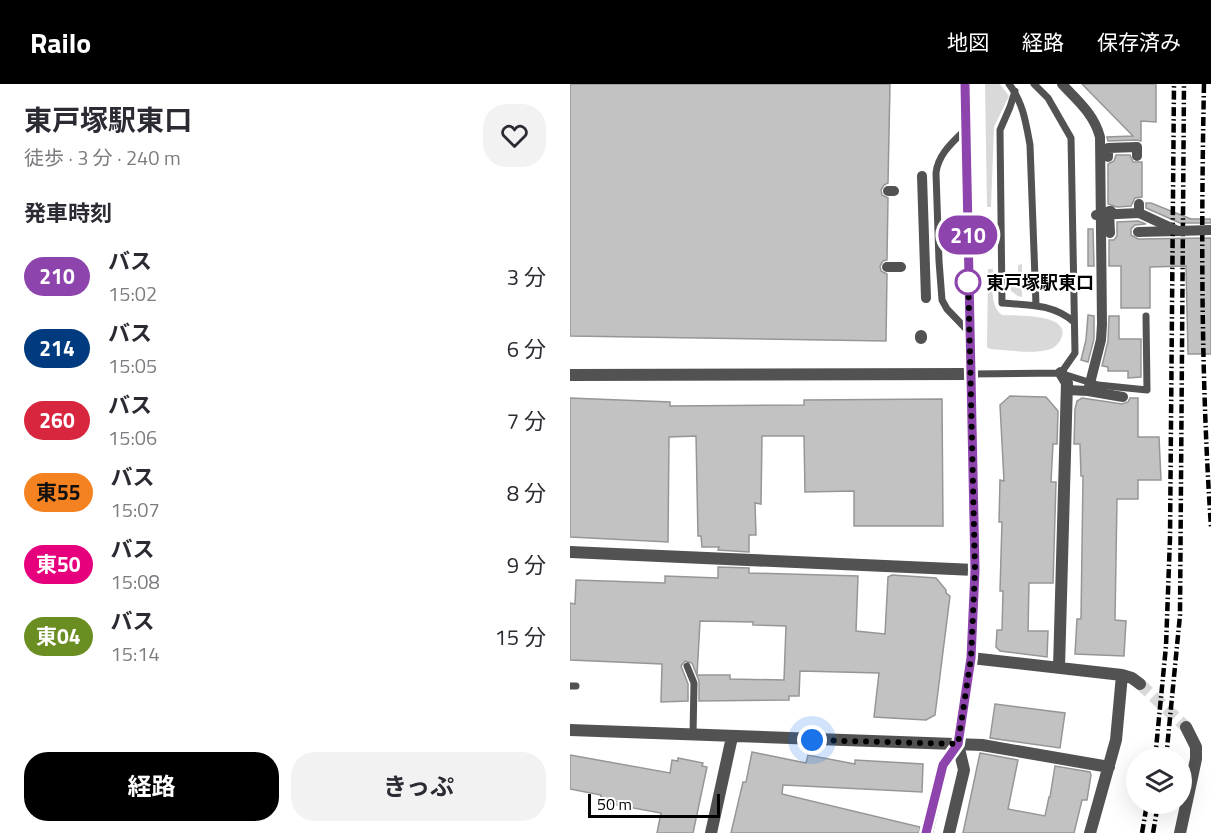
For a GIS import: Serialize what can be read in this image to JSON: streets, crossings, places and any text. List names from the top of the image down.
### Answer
{
  "places": ["東戸塚駅東口"],
  "lines": ["bus line 210"],
  "scale_bar": "50 m",
  "page": {
    "header": "Railo",
    "nav": ["地図", "経路", "保存済み"],
    "heading": [
      ["東戸塚駅東口", "徒歩 · 3 分 · 240 m"],
      "発車時刻"
    ],
    "on_map": "210",
    "list": [
      {
        "mark": "210",
        "name": "バス",
        "note": "15:02",
        "value": "3 分"
      },
      {
        "mark": "214",
        "name": "バス",
        "note": "15:05",
        "value": "6 分"
      },
      {
        "mark": "260",
        "name": "バス",
        "note": "15:06",
        "value": "7 分"
      },
      {
        "mark": "東55",
        "name": "バス",
        "note": "15:07",
        "value": "8 分"
      },
      {
        "mark": "東50",
        "name": "バス",
        "note": "15:08",
        "value": "9 分"
      },
      {
        "mark": "東04",
        "name": "バス",
        "note": "15:14",
        "value": "15 分"
      }
    ],
    "buttons": ["経路", "きっぷ"],
    "scale": "50 m"
  }
}
